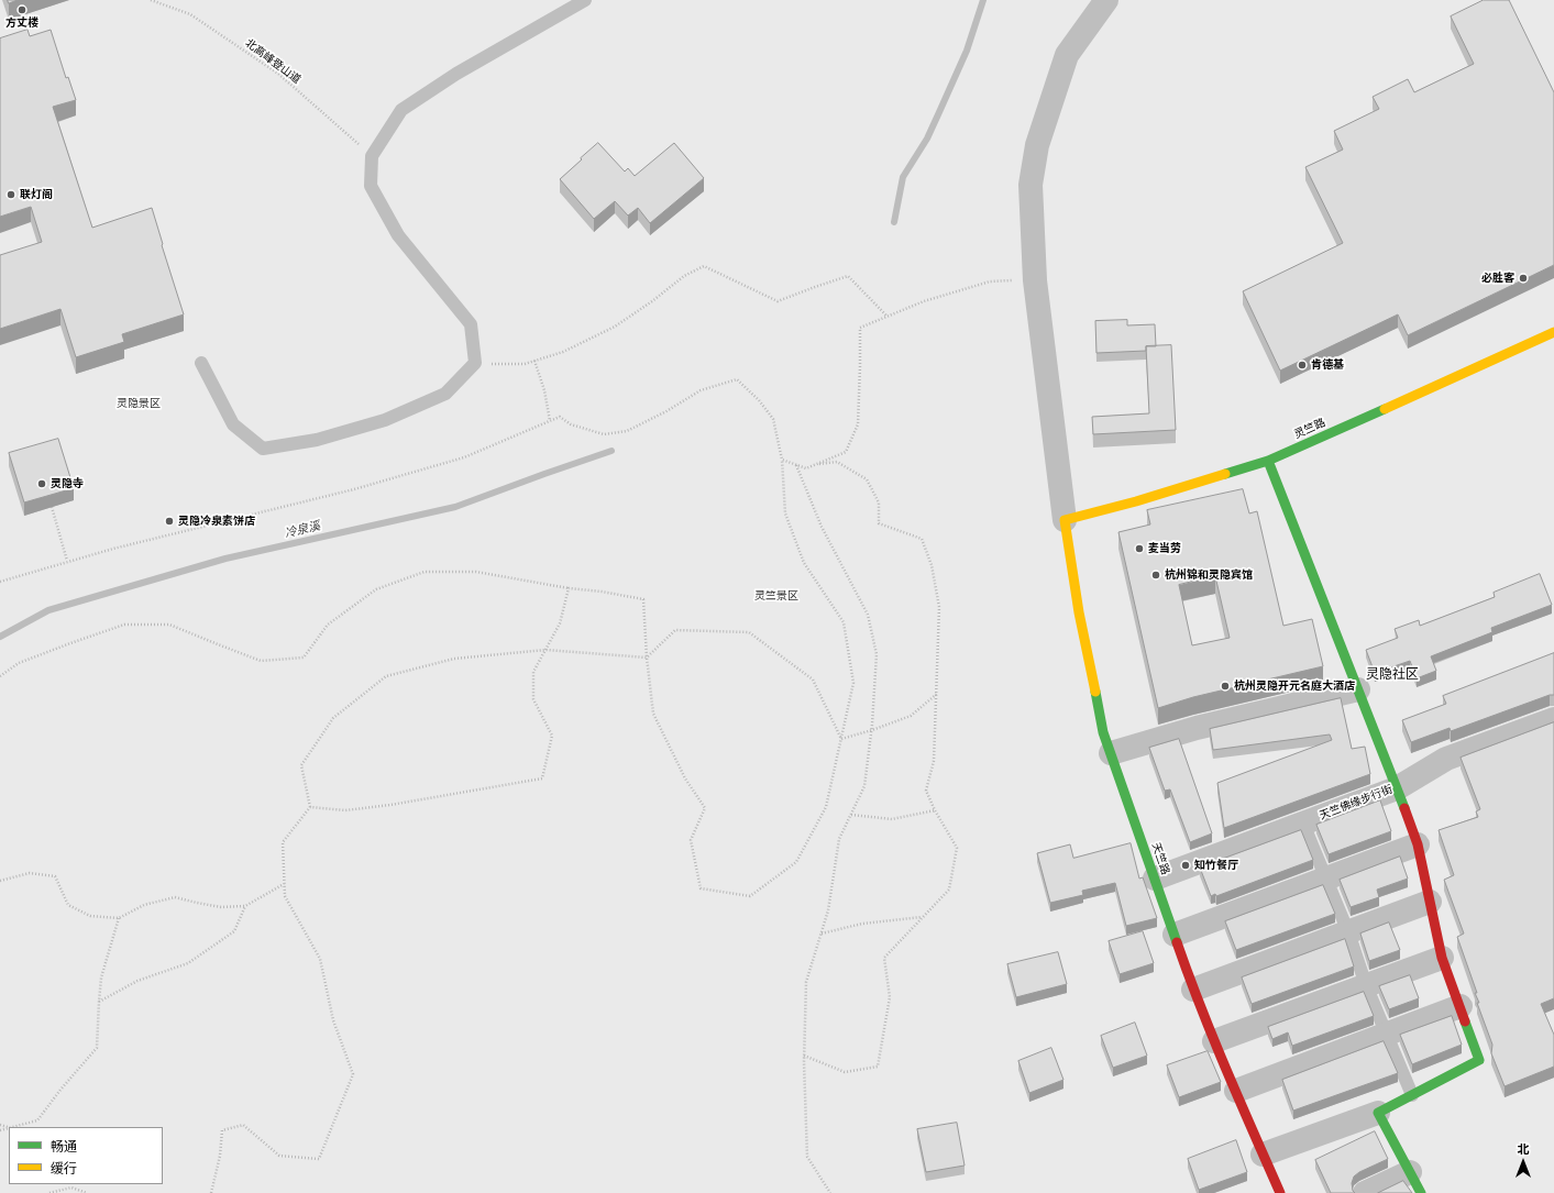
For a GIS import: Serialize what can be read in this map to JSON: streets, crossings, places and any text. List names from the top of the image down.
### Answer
{
  "streets": {
    "street": ["灵竺路", "天竺佛缘步行街", "天竺路"],
    "path": ["北高峰登山道"]
  },
  "crossings": [
    ["灵竺路", "天竺路"],
    ["天竺佛缘步行街", "天竺路"]
  ],
  "districts": ["灵隐社区"],
  "water": ["冷泉溪"],
  "parks": ["灵隐景区", "灵竺景区"],
  "places": [
    "方丈楼",
    "联灯阁",
    "必胜客",
    "肯德基",
    "灵隐寺",
    "灵隐冷泉素饼店",
    "麦当劳",
    "杭州锦和灵隐宾馆",
    "杭州灵隐开元名庭大酒店",
    "知竹餐厅"
  ],
  "legend": ["畅通", "缓行"],
  "north": "top"
}
